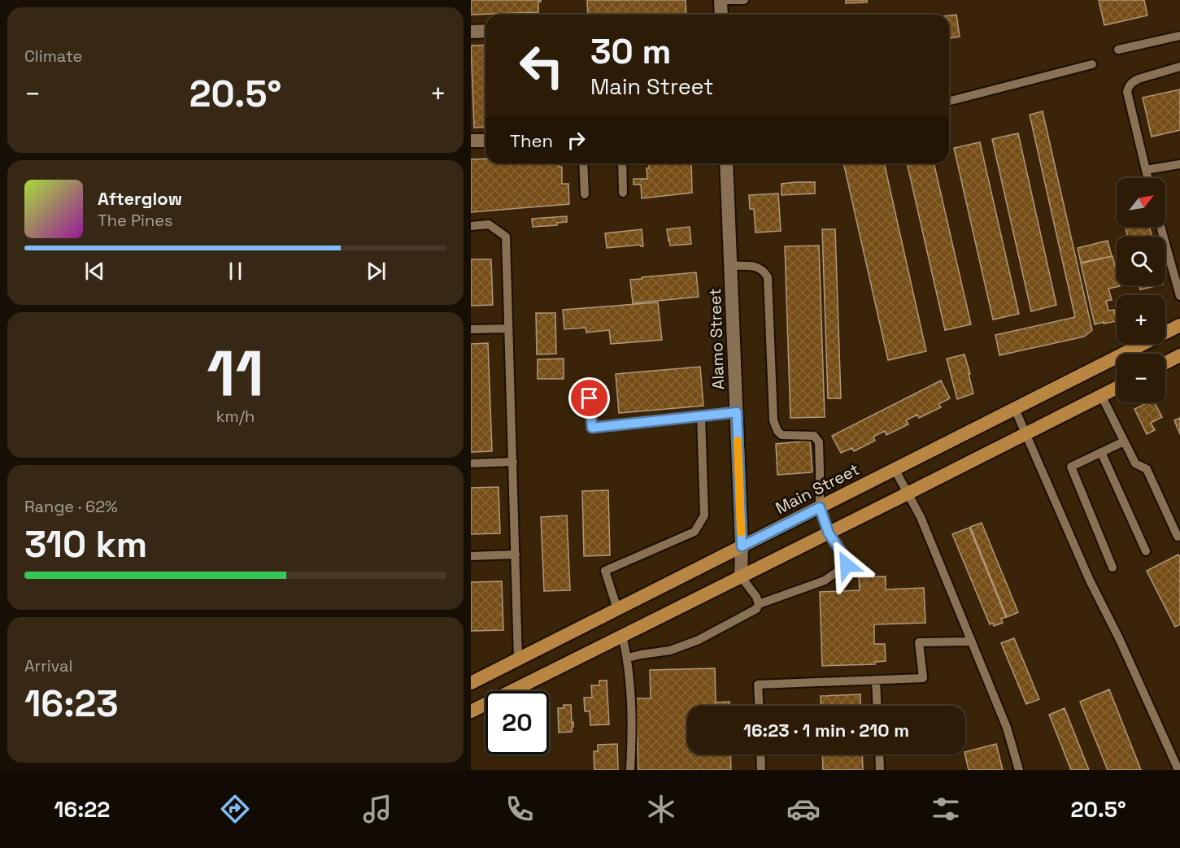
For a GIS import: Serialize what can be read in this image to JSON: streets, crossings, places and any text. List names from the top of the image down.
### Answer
{
  "streets": {
    "main road": ["Main Street"],
    "street": ["Alamo Street"]
  },
  "crossings": [
    ["Alamo Street", "Main Street"]
  ],
  "north": "top right",
  "page": {
    "tile": [
      "Climate",
      ["11", "km/h"],
      ["Range · 62%", "310 km"],
      ["Arrival", "16:23"]
    ],
    "turn": ["30 m", "Main Street"],
    "heat": ["−", "20.5°", "+"],
    "then": "Then",
    "map_buttons": ["+", "−"],
    "song": ["Afterglow", "The Pines"],
    "limit": "20",
    "trip": "16:23 · 1 min · 210 m",
    "tabs": ["16:22", "20.5°"]
  }
}
